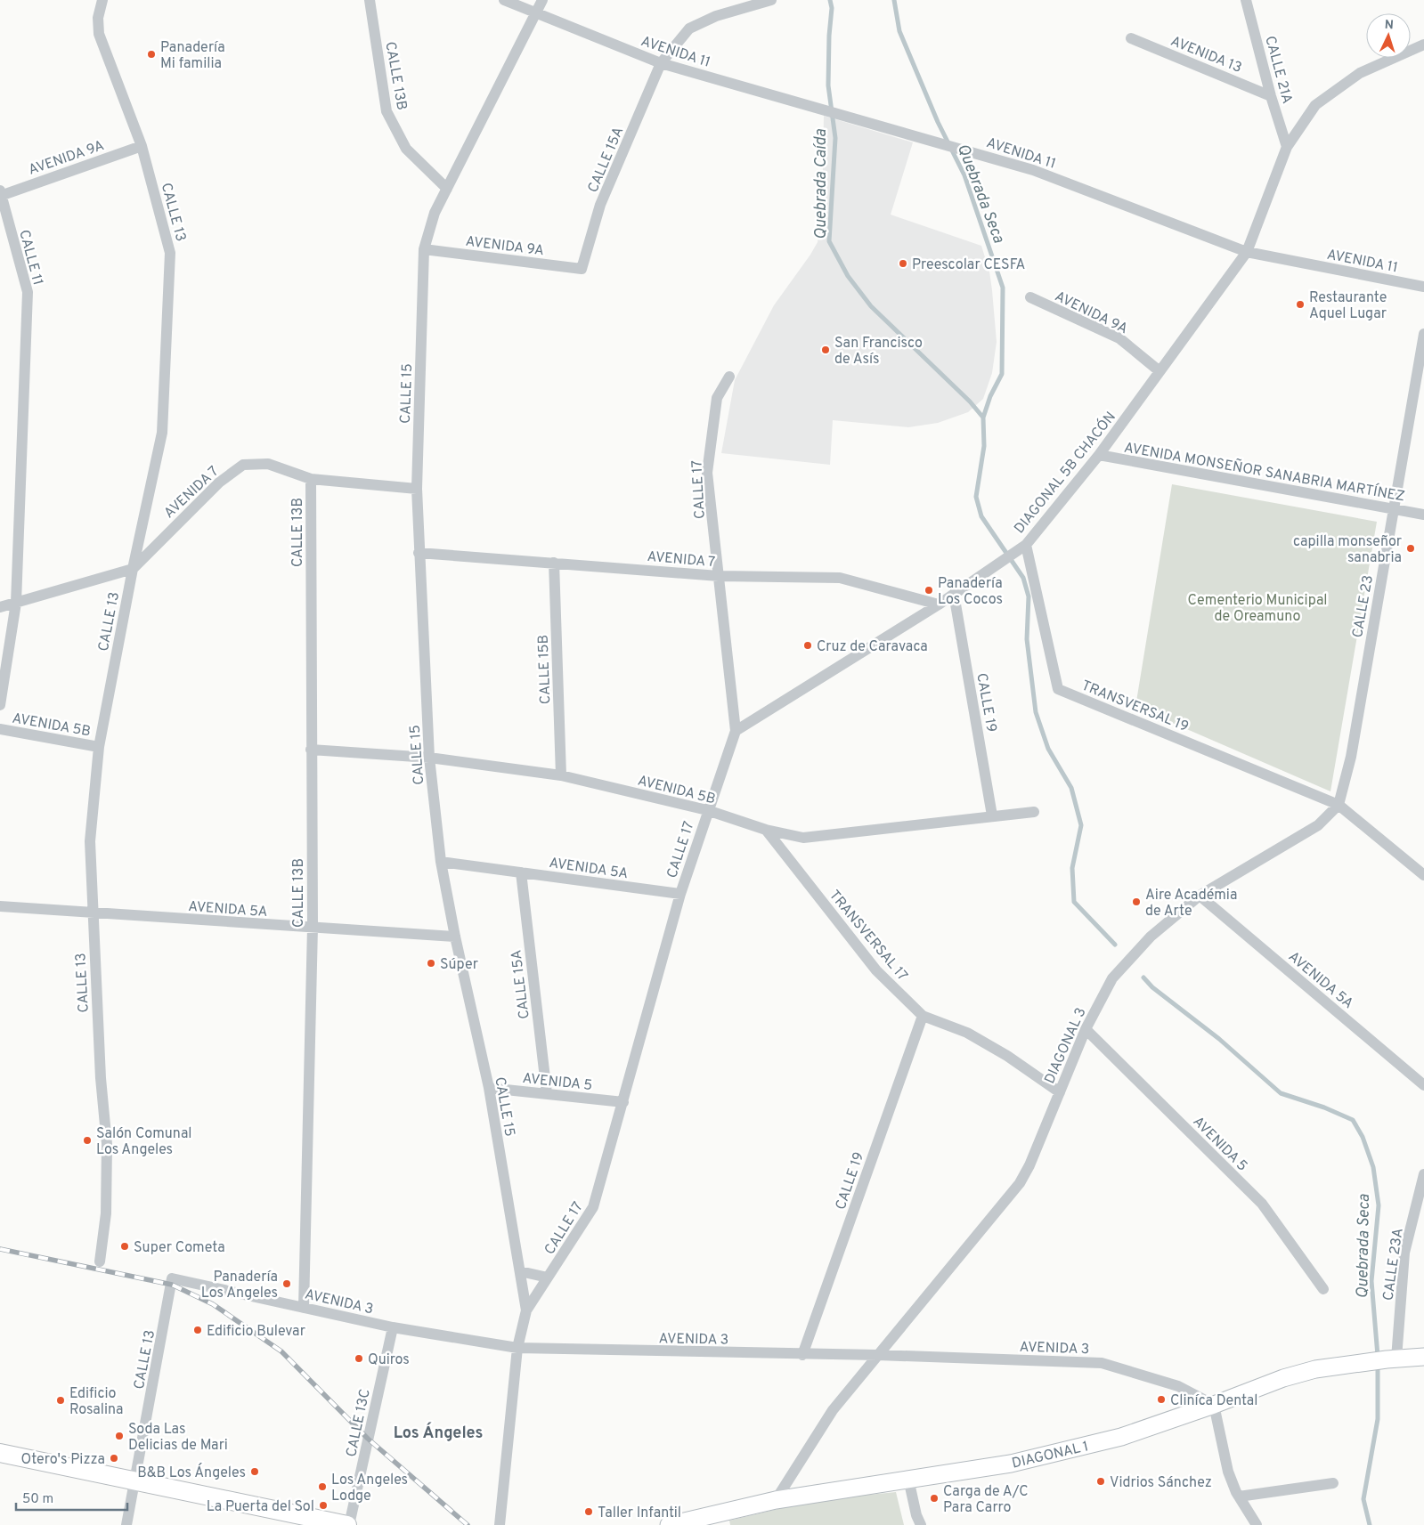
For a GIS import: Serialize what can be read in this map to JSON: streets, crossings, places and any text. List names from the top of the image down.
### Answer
{
  "streets": {
    "main road": ["DIAGONAL 1"],
    "street": [
      "AVENIDA 11",
      "AVENIDA 13",
      "CALLE 21A",
      "CALLE 13B",
      "AVENIDA 9A",
      "CALLE 15A",
      "CALLE 13",
      "CALLE 11",
      "CALLE 15",
      "AVENIDA MONSEÑOR SANABRIA MARTÍNEZ",
      "DIAGONAL 5B CHACÓN",
      "CALLE 17",
      "AVENIDA 7",
      "CALLE 23",
      "CALLE 15B",
      "CALLE 19",
      "TRANSVERSAL 19",
      "AVENIDA 5B",
      "AVENIDA 5A",
      "TRANSVERSAL 17",
      "DIAGONAL 3",
      "AVENIDA 5",
      "CALLE 23A",
      "AVENIDA 3",
      "CALLE 13C"
    ]
  },
  "crossings": [
    ["AVENIDA 11", "CALLE 15A"],
    ["AVENIDA 11", "CALLE 15"],
    ["AVENIDA 11", "DIAGONAL 5B CHACÓN"],
    ["AVENIDA 13", "CALLE 21A"],
    ["CALLE 21A", "DIAGONAL 5B CHACÓN"],
    ["CALLE 13B", "CALLE 15"],
    ["CALLE 13B", "AVENIDA 7"],
    ["CALLE 13B", "AVENIDA 5B"],
    ["CALLE 13B", "AVENIDA 5A"],
    ["CALLE 13B", "AVENIDA 3"],
    ["AVENIDA 9A", "CALLE 15A"],
    ["AVENIDA 9A", "CALLE 13"],
    ["AVENIDA 9A", "CALLE 11"],
    ["AVENIDA 9A", "CALLE 15"],
    ["AVENIDA 9A", "DIAGONAL 5B CHACÓN"],
    ["CALLE 15A", "AVENIDA 5A"],
    ["CALLE 15A", "AVENIDA 5"],
    ["CALLE 13", "AVENIDA 7"],
    ["CALLE 13", "AVENIDA 5B"],
    ["CALLE 13", "AVENIDA 5A"],
    ["CALLE 13", "AVENIDA 3"],
    ["CALLE 11", "AVENIDA 7"],
    ["CALLE 15", "CALLE 17"],
    ["CALLE 15", "AVENIDA 7"],
    ["CALLE 15", "AVENIDA 5B"],
    ["CALLE 15", "AVENIDA 5A"],
    ["CALLE 15", "AVENIDA 5"],
    ["CALLE 15", "AVENIDA 3"],
    ["AVENIDA MONSEÑOR SANABRIA MARTÍNEZ", "DIAGONAL 5B CHACÓN"],
    ["AVENIDA MONSEÑOR SANABRIA MARTÍNEZ", "CALLE 23"],
    ["DIAGONAL 5B CHACÓN", "CALLE 17"],
    ["DIAGONAL 5B CHACÓN", "AVENIDA 7"],
    ["DIAGONAL 5B CHACÓN", "CALLE 19"],
    ["DIAGONAL 5B CHACÓN", "TRANSVERSAL 19"],
    ["CALLE 17", "AVENIDA 7"],
    ["CALLE 17", "AVENIDA 5B"],
    ["CALLE 17", "AVENIDA 5A"],
    ["CALLE 17", "AVENIDA 5"],
    ["AVENIDA 7", "CALLE 15B"],
    ["CALLE 23", "TRANSVERSAL 19"],
    ["CALLE 23", "DIAGONAL 3"],
    ["CALLE 15B", "AVENIDA 5B"],
    ["CALLE 19", "AVENIDA 5B"],
    ["CALLE 19", "TRANSVERSAL 17"],
    ["CALLE 19", "AVENIDA 3"],
    ["TRANSVERSAL 19", "DIAGONAL 3"],
    ["AVENIDA 5B", "TRANSVERSAL 17"],
    ["AVENIDA 5A", "DIAGONAL 3"],
    ["TRANSVERSAL 17", "DIAGONAL 3"],
    ["DIAGONAL 3", "AVENIDA 5"],
    ["DIAGONAL 3", "AVENIDA 3"],
    ["CALLE 23A", "DIAGONAL 1"],
    ["AVENIDA 3", "CALLE 13C"],
    ["AVENIDA 3", "DIAGONAL 1"]
  ],
  "districts": ["Los Ángeles"],
  "water": ["Quebrada Caída", "Quebrada Seca"],
  "parks": ["Cementerio Municipal de Oreamuno"],
  "places": [
    "Panadería Mi familia",
    "Preescolar CESFA",
    "Restaurante Aquel Lugar",
    "San Francisco de Asís",
    "capilla monseñor sanabria",
    "Panadería Los Cocos",
    "Cruz de Caravaca",
    "Aire Académia de Arte",
    "Súper",
    "Salón Comunal Los Angeles",
    "Super Cometa",
    "Panadería Los Angeles",
    "Edificio Bulevar",
    "Quiros",
    "Cliníca Dental",
    "Edificio Rosalina",
    "Soda Las Delicias de Mari",
    "Otero's Pizza",
    "B&B Los Ángeles",
    "Vidrios Sánchez",
    "Los Angeles Lodge",
    "Carga de A/C Para Carro",
    "La Puerta del Sol",
    "Taller Infantil"
  ],
  "scale_bar": "50 m",
  "north": "top"
}
